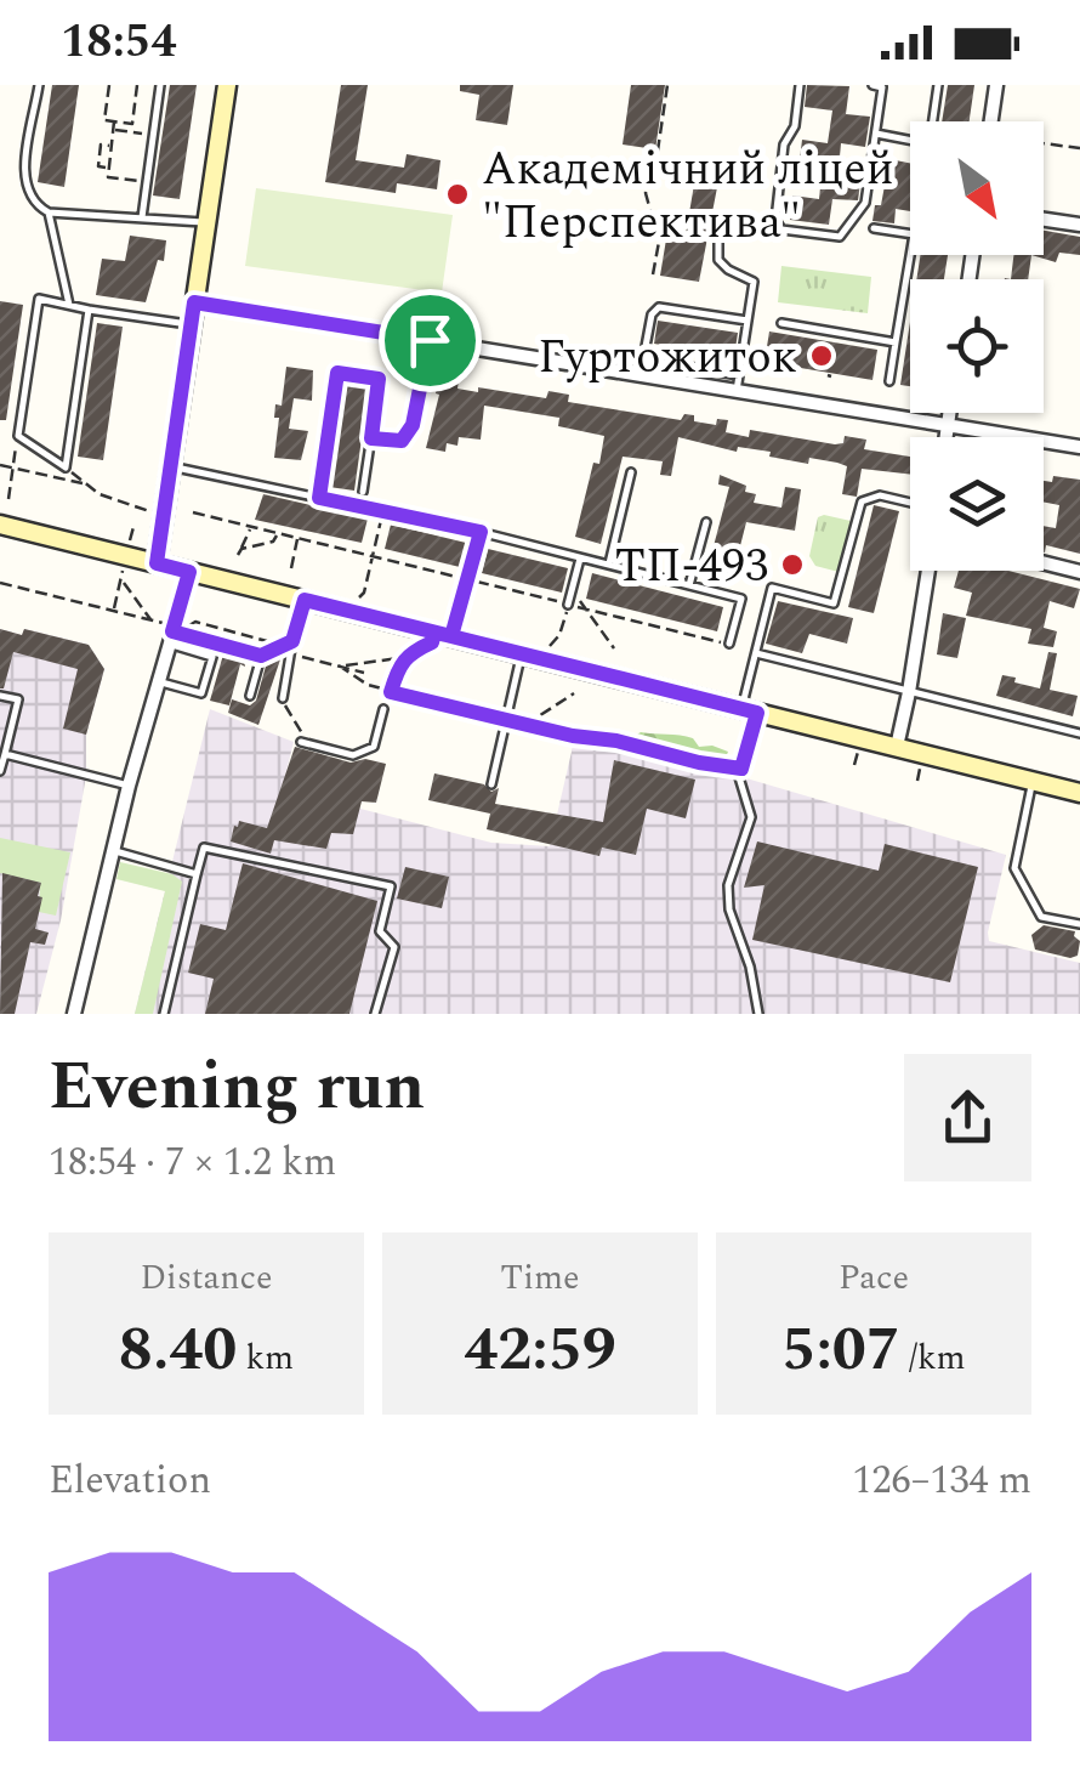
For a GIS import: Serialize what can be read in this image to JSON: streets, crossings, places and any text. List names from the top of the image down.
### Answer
{
  "places": ["Академічний ліцей \"Перспектива\"", "Гуртожиток", "ТП-493"],
  "north": "bottom right",
  "page": {
    "status": "18:54",
    "heading": ["Evening run", "18:54 · 7 × 1.2 km"],
    "stats": [
      ["Distance", "8.40 km"],
      ["Time", "42:59"],
      ["Pace", "5:07 /km"]
    ],
    "chart": ["Elevation", "126–134 m"]
  }
}
